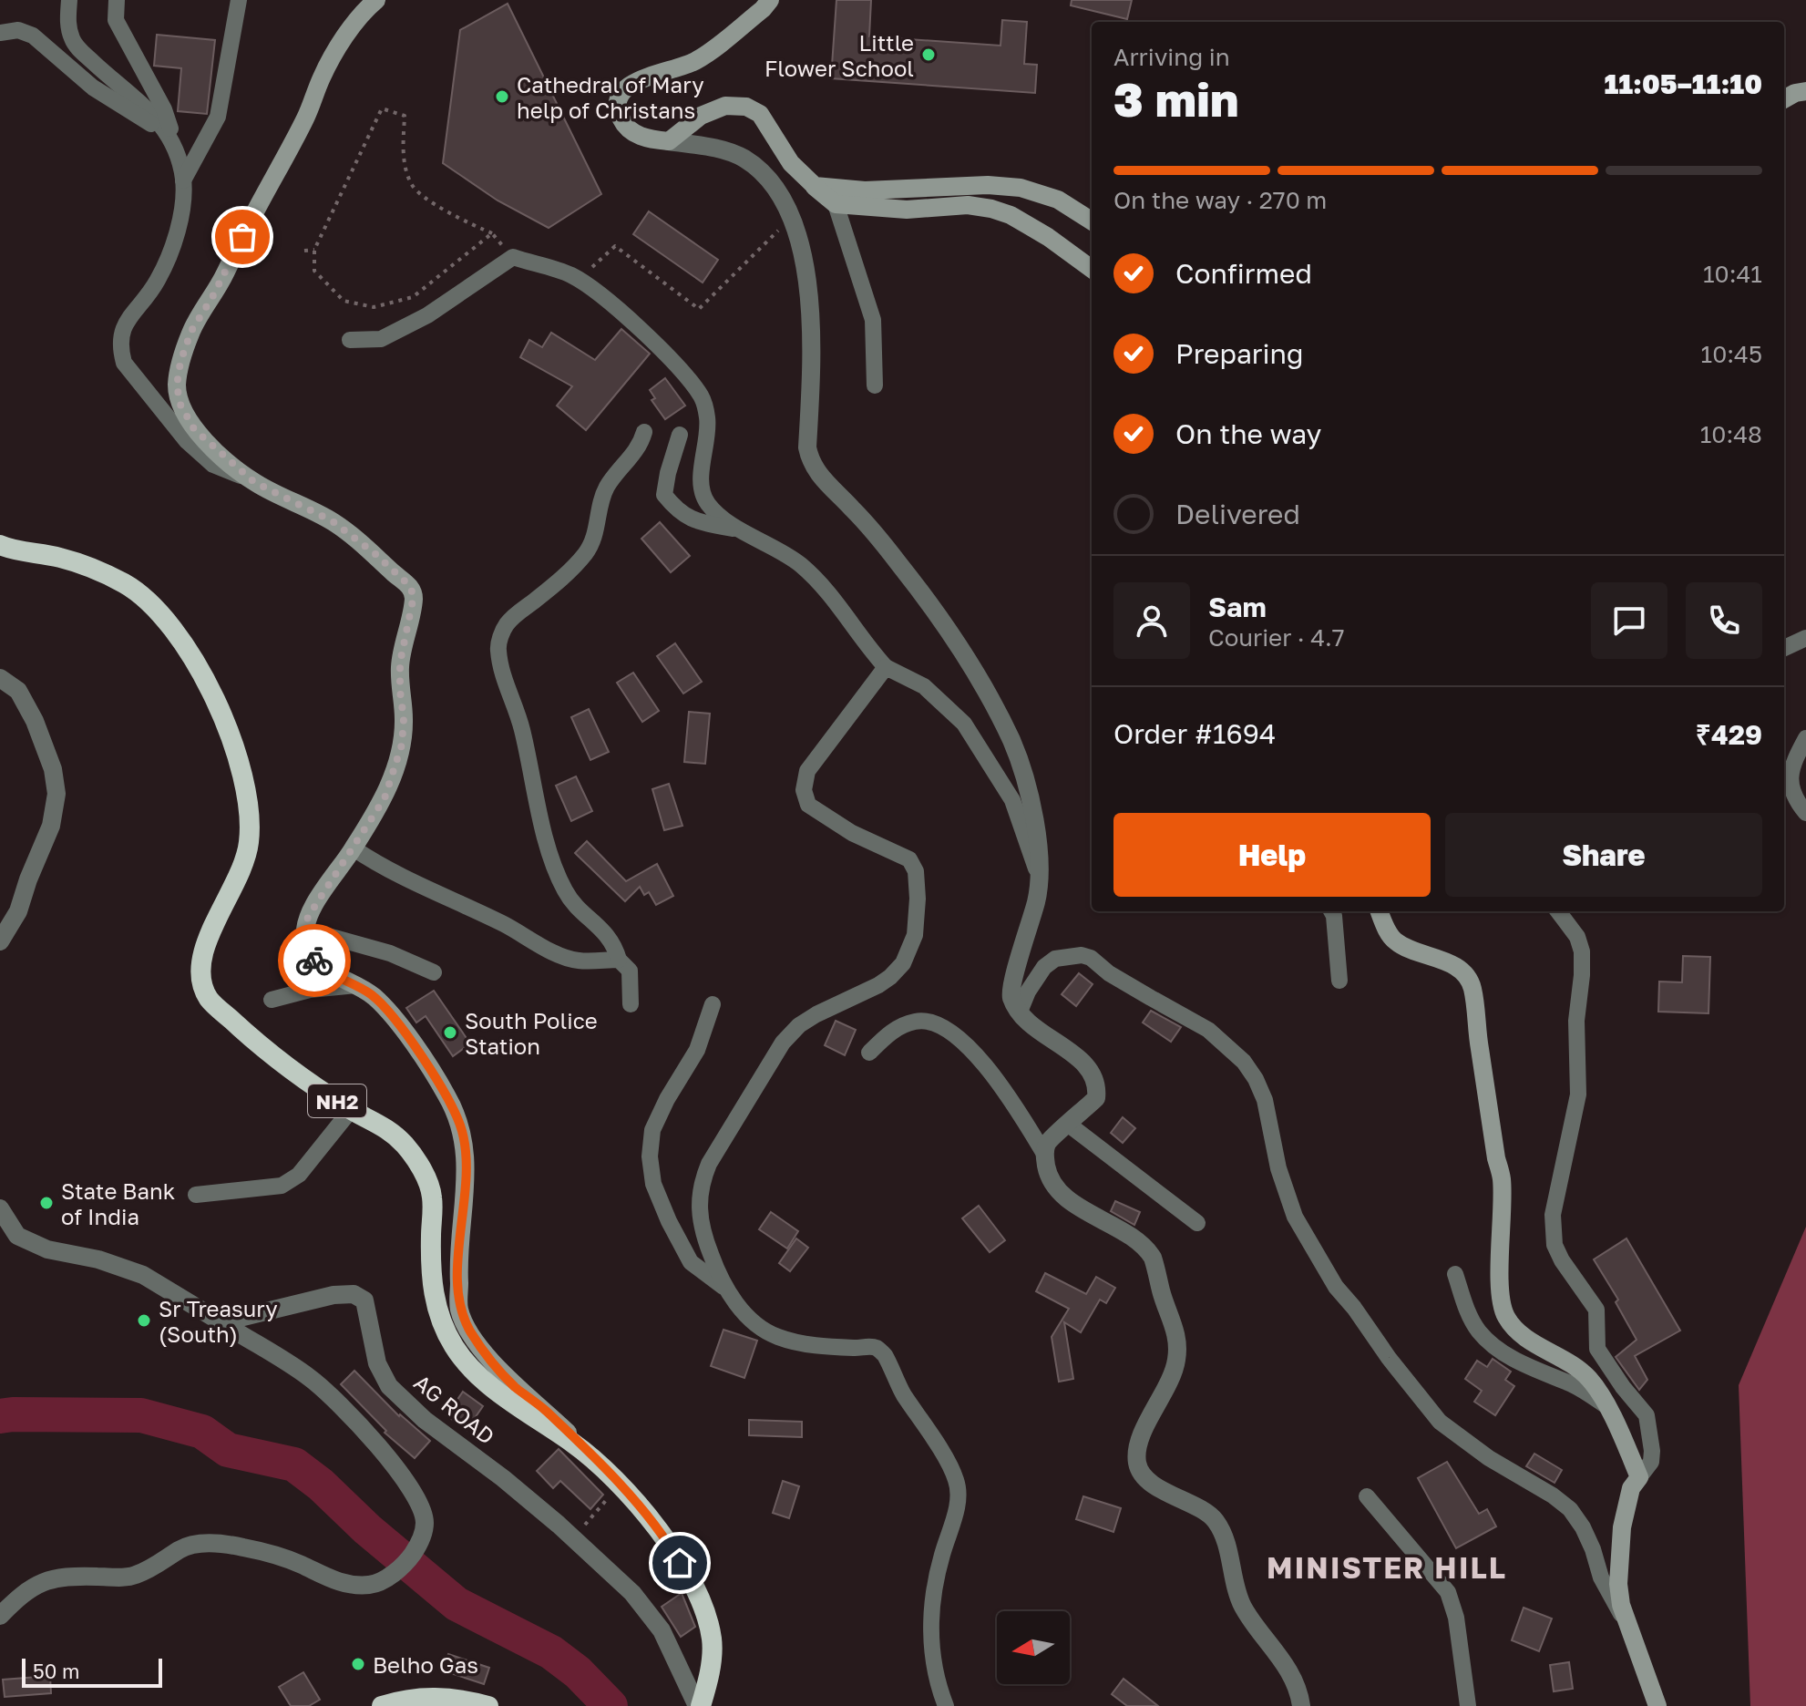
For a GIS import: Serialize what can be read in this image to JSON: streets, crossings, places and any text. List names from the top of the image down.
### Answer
{
  "streets": {
    "highway": ["NH2"],
    "street": ["AG ROAD"]
  },
  "crossings": [
    ["NH2", "AG ROAD"]
  ],
  "districts": ["MINISTER HILL"],
  "places": [
    "Little Flower School",
    "Cathedral of Mary help of Christans",
    "South Police Station",
    "State Bank of India",
    "Sr Treasury (South)",
    "Belho Gas"
  ],
  "scale_bar": "50 m",
  "north": "left",
  "page": {
    "heading": ["3 min", "Arriving in", "11:05–11:10"],
    "panel": [
      "Sam",
      "Courier · 4.7",
      "Order #1694",
      "₹429"
    ],
    "bar": "On the way · 270 m",
    "list": [
      ["Confirmed", "10:41"],
      ["Preparing", "10:45"],
      ["On the way", "10:48"],
      "Delivered"
    ],
    "buttons": ["Help", "Share"],
    "scale": "50 m"
  }
}
